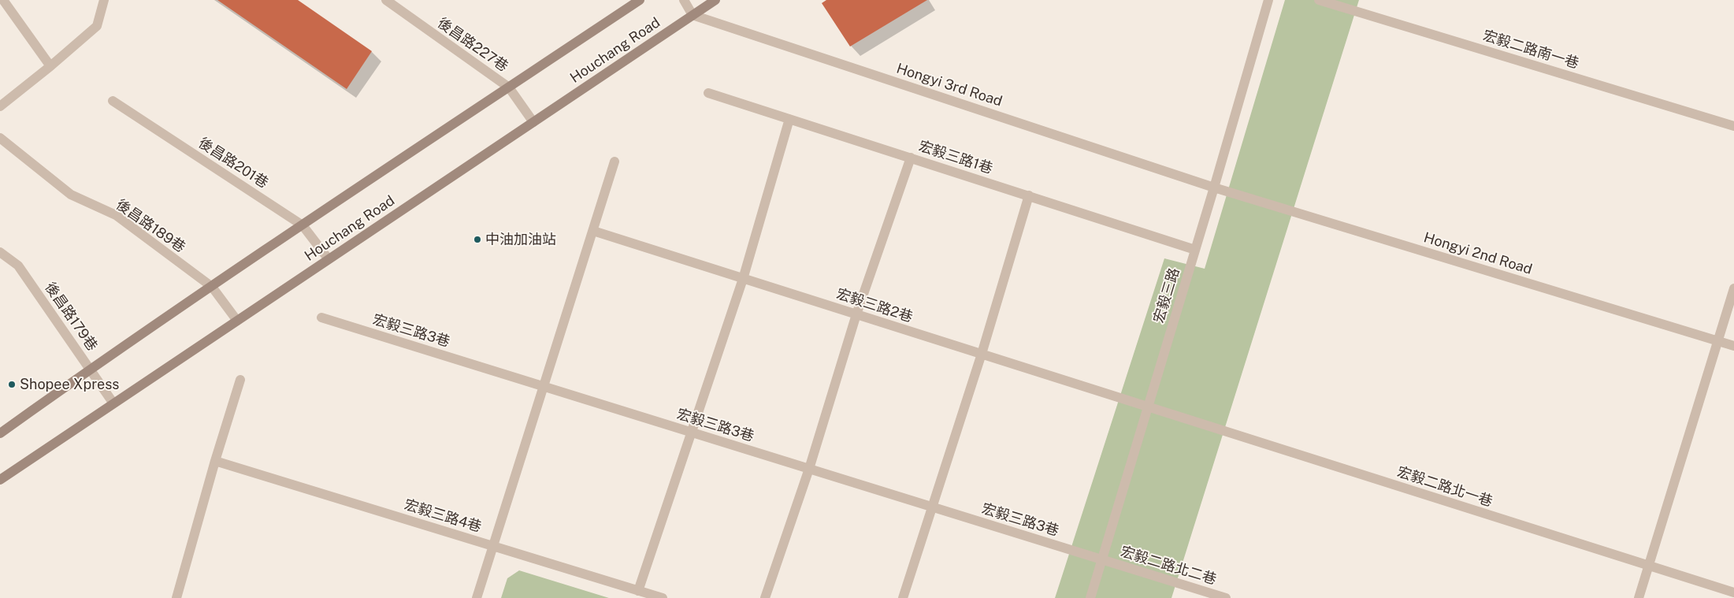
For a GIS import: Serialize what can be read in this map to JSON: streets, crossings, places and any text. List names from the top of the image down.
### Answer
{
  "streets": {
    "street": [
      "後昌路227巷",
      "宏毅二路南一巷",
      "Houchang Road",
      "Hongyi 3rd Road",
      "宏毅三路1巷",
      "後昌路201巷",
      "後昌路189巷",
      "Hongyi 2nd Road",
      "宏毅三路",
      "宏毅三路2巷",
      "後昌路179巷",
      "宏毅三路3巷",
      "宏毅二路北一巷",
      "宏毅三路4巷",
      "宏毅二路北二巷"
    ]
  },
  "crossings": [
    ["後昌路227巷", "Houchang Road"],
    ["Houchang Road", "Hongyi 3rd Road"],
    ["Houchang Road", "後昌路201巷"],
    ["Houchang Road", "後昌路189巷"],
    ["Houchang Road", "後昌路179巷"],
    ["Hongyi 3rd Road", "Hongyi 2nd Road"],
    ["Hongyi 3rd Road", "宏毅三路"],
    ["宏毅三路1巷", "宏毅三路"],
    ["Hongyi 2nd Road", "宏毅三路"],
    ["宏毅三路", "宏毅三路2巷"],
    ["宏毅三路", "宏毅三路3巷"],
    ["宏毅三路", "宏毅二路北一巷"],
    ["宏毅三路", "宏毅二路北二巷"],
    ["宏毅三路2巷", "宏毅二路北一巷"],
    ["宏毅三路3巷", "宏毅二路北二巷"]
  ],
  "places": ["中油加油站", "Shopee Xpress"]
}
